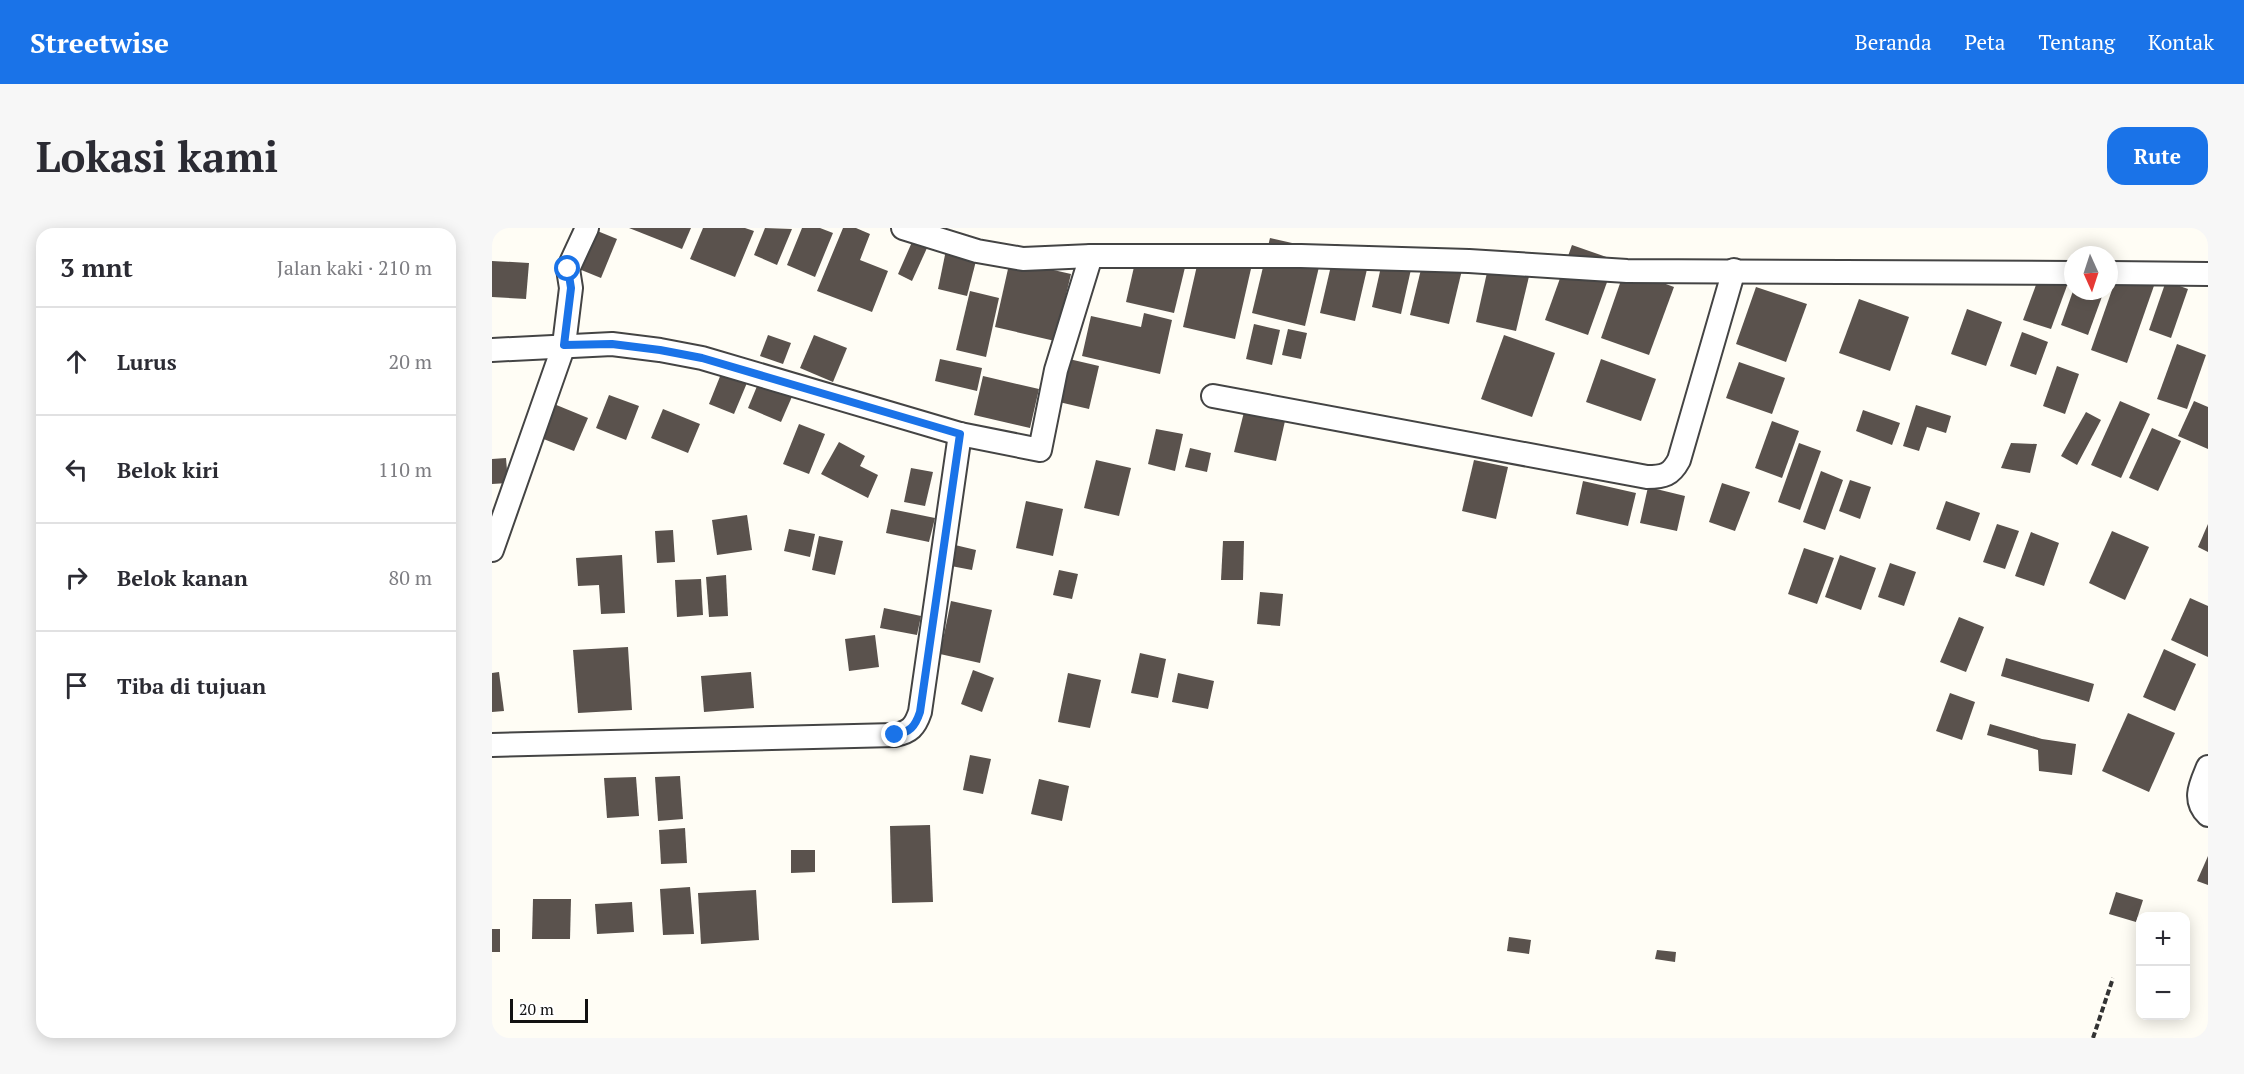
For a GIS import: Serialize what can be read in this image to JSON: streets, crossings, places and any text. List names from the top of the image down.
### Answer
{
  "scale_bar": "20 m",
  "north": "bottom",
  "page": {
    "header": "Streetwise",
    "nav": [
      "Beranda",
      "Peta",
      "Tentang",
      "Kontak"
    ],
    "buttons": "Rute",
    "title": "Lokasi kami",
    "heading": ["3 mnt", "Jalan kaki · 210 m"],
    "list": [
      ["Lurus", "20 m"],
      ["Belok kiri", "110 m"],
      ["Belok kanan", "80 m"],
      "Tiba di tujuan"
    ],
    "map_buttons": ["+", "−"],
    "scale": "20 m"
  }
}
